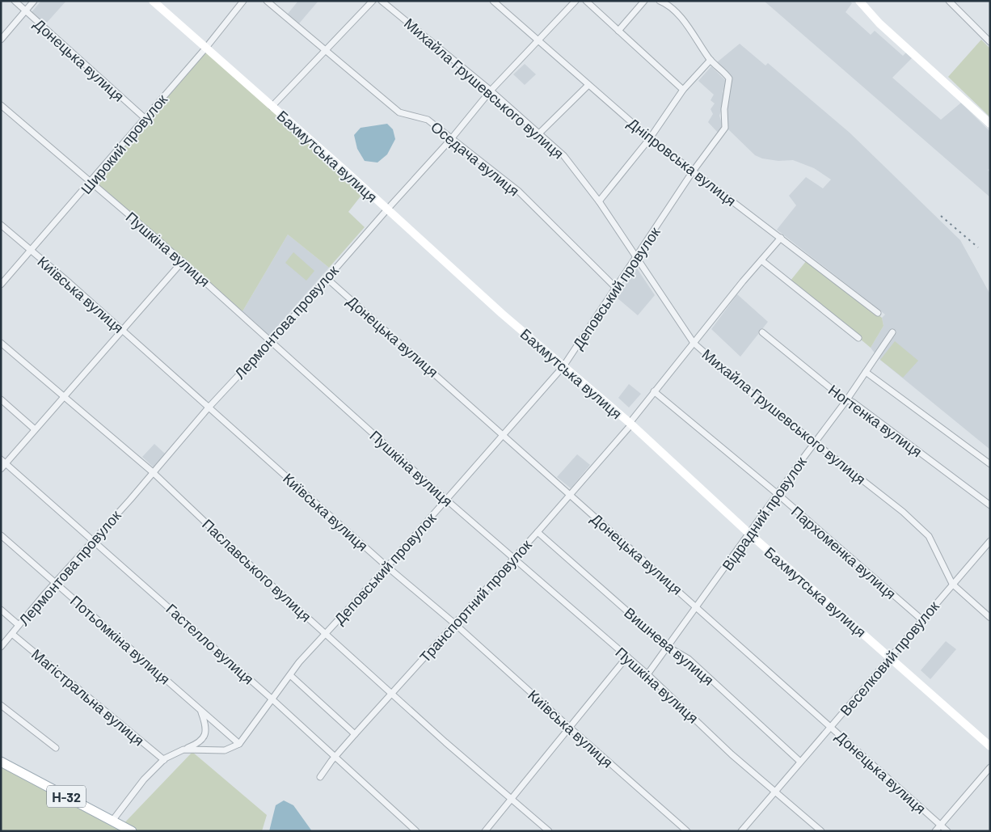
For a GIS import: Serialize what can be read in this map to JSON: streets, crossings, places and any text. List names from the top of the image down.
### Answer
{
  "streets": {
    "main road": ["Н-32"],
    "street": [
      "Донецька вулиця",
      "Михайла Грушевського вулиця",
      "Широкий провулок",
      "Бахмутська вулиця",
      "Оседача вулиця",
      "Дніпровська вулиця",
      "Пушкіна вулиця",
      "Деповський провулок",
      "Київська вулиця",
      "Лермонтова провулок",
      "Ногтенка вулиця",
      "Відрадний провулок",
      "Пархоменка вулиця",
      "Паславського вулиця",
      "Транспортний провулок",
      "Потьомкіна вулиця",
      "Гастелло вулиця",
      "Вишнева вулиця",
      "Веселковий провулок",
      "Магістральна вулиця"
    ]
  },
  "crossings": [
    ["Донецька вулиця", "Широкий провулок"],
    ["Донецька вулиця", "Деповський провулок"],
    ["Донецька вулиця", "Лермонтова провулок"],
    ["Донецька вулиця", "Відрадний провулок"],
    ["Донецька вулиця", "Транспортний провулок"],
    ["Донецька вулиця", "Веселковий провулок"],
    ["Михайла Грушевського вулиця", "Деповський провулок"],
    ["Михайла Грушевського вулиця", "Лермонтова провулок"],
    ["Михайла Грушевського вулиця", "Відрадний провулок"],
    ["Михайла Грушевського вулиця", "Транспортний провулок"],
    ["Михайла Грушевського вулиця", "Веселковий провулок"],
    ["Широкий провулок", "Бахмутська вулиця"],
    ["Широкий провулок", "Пушкіна вулиця"],
    ["Широкий провулок", "Київська вулиця"],
    ["Бахмутська вулиця", "Деповський провулок"],
    ["Бахмутська вулиця", "Лермонтова провулок"],
    ["Бахмутська вулиця", "Відрадний провулок"],
    ["Бахмутська вулиця", "Транспортний провулок"],
    ["Бахмутська вулиця", "Веселковий провулок"],
    ["Оседача вулиця", "Деповський провулок"],
    ["Оседача вулиця", "Лермонтова провулок"],
    ["Дніпровська вулиця", "Деповський провулок"],
    ["Дніпровська вулиця", "Лермонтова провулок"],
    ["Дніпровська вулиця", "Транспортний провулок"],
    ["Пушкіна вулиця", "Деповський провулок"],
    ["Пушкіна вулиця", "Лермонтова провулок"],
    ["Пушкіна вулиця", "Відрадний провулок"],
    ["Пушкіна вулиця", "Транспортний провулок"],
    ["Пушкіна вулиця", "Веселковий провулок"],
    ["Деповський провулок", "Київська вулиця"],
    ["Деповський провулок", "Паславського вулиця"],
    ["Деповський провулок", "Потьомкіна вулиця"],
    ["Деповський провулок", "Гастелло вулиця"],
    ["Київська вулиця", "Лермонтова провулок"],
    ["Київська вулиця", "Транспортний провулок"],
    ["Лермонтова провулок", "Паславського вулиця"],
    ["Лермонтова провулок", "Потьомкіна вулиця"],
    ["Лермонтова провулок", "Гастелло вулиця"],
    ["Лермонтова провулок", "Магістральна вулиця"],
    ["Ногтенка вулиця", "Відрадний провулок"],
    ["Відрадний провулок", "Пархоменка вулиця"],
    ["Відрадний провулок", "Вишнева вулиця"],
    ["Пархоменка вулиця", "Транспортний провулок"],
    ["Пархоменка вулиця", "Веселковий провулок"],
    ["Паславського вулиця", "Транспортний провулок"],
    ["Транспортний провулок", "Гастелло вулиця"],
    ["Транспортний провулок", "Вишнева вулиця"],
    ["Вишнева вулиця", "Веселковий провулок"]
  ]
}
